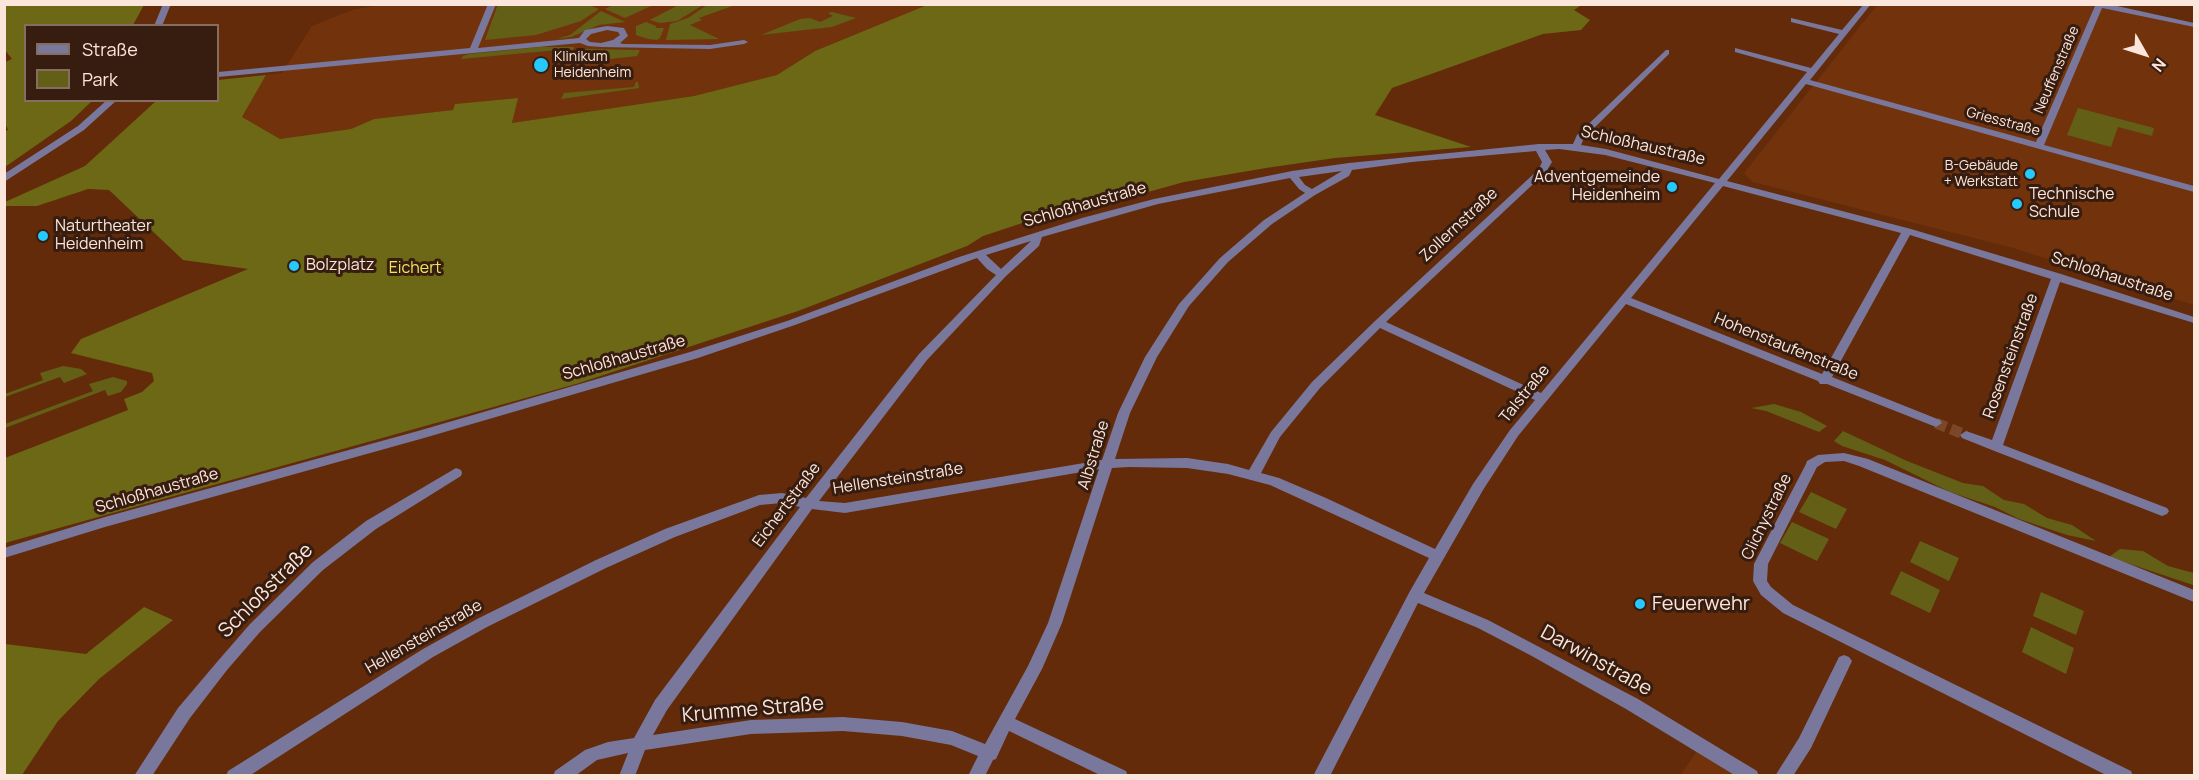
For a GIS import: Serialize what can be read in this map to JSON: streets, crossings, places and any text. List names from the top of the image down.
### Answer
{
  "streets": {
    "street": [
      "Neuffenstraße",
      "Griesstraße",
      "Schloßhaustraße",
      "Zollernstraße",
      "Hohenstaufenstraße",
      "Rosensteinstraße",
      "Talstraße",
      "Albstraße",
      "Hellensteinstraße",
      "Eichertstraße",
      "Clichystraße",
      "Schloßstraße",
      "Darwinstraße",
      "Krumme Straße"
    ]
  },
  "crossings": [
    ["Neuffenstraße", "Griesstraße"],
    ["Griesstraße", "Talstraße"],
    ["Schloßhaustraße", "Zollernstraße"],
    ["Schloßhaustraße", "Rosensteinstraße"],
    ["Schloßhaustraße", "Talstraße"],
    ["Schloßhaustraße", "Albstraße"],
    ["Schloßhaustraße", "Eichertstraße"],
    ["Zollernstraße", "Hellensteinstraße"],
    ["Hohenstaufenstraße", "Talstraße"],
    ["Talstraße", "Hellensteinstraße"],
    ["Talstraße", "Darwinstraße"],
    ["Albstraße", "Hellensteinstraße"],
    ["Albstraße", "Krumme Straße"],
    ["Hellensteinstraße", "Eichertstraße"],
    ["Eichertstraße", "Krumme Straße"]
  ],
  "parks": ["Eichert"],
  "places": [
    "Klinikum Heidenheim",
    "B-Gebäude + Werkstatt",
    "Adventgemeinde Heidenheim",
    "Technische Schule",
    "Naturtheater Heidenheim",
    "Bolzplatz",
    "Feuerwehr"
  ],
  "legend": ["Straße", "Park"],
  "north": "bottom right"
}
